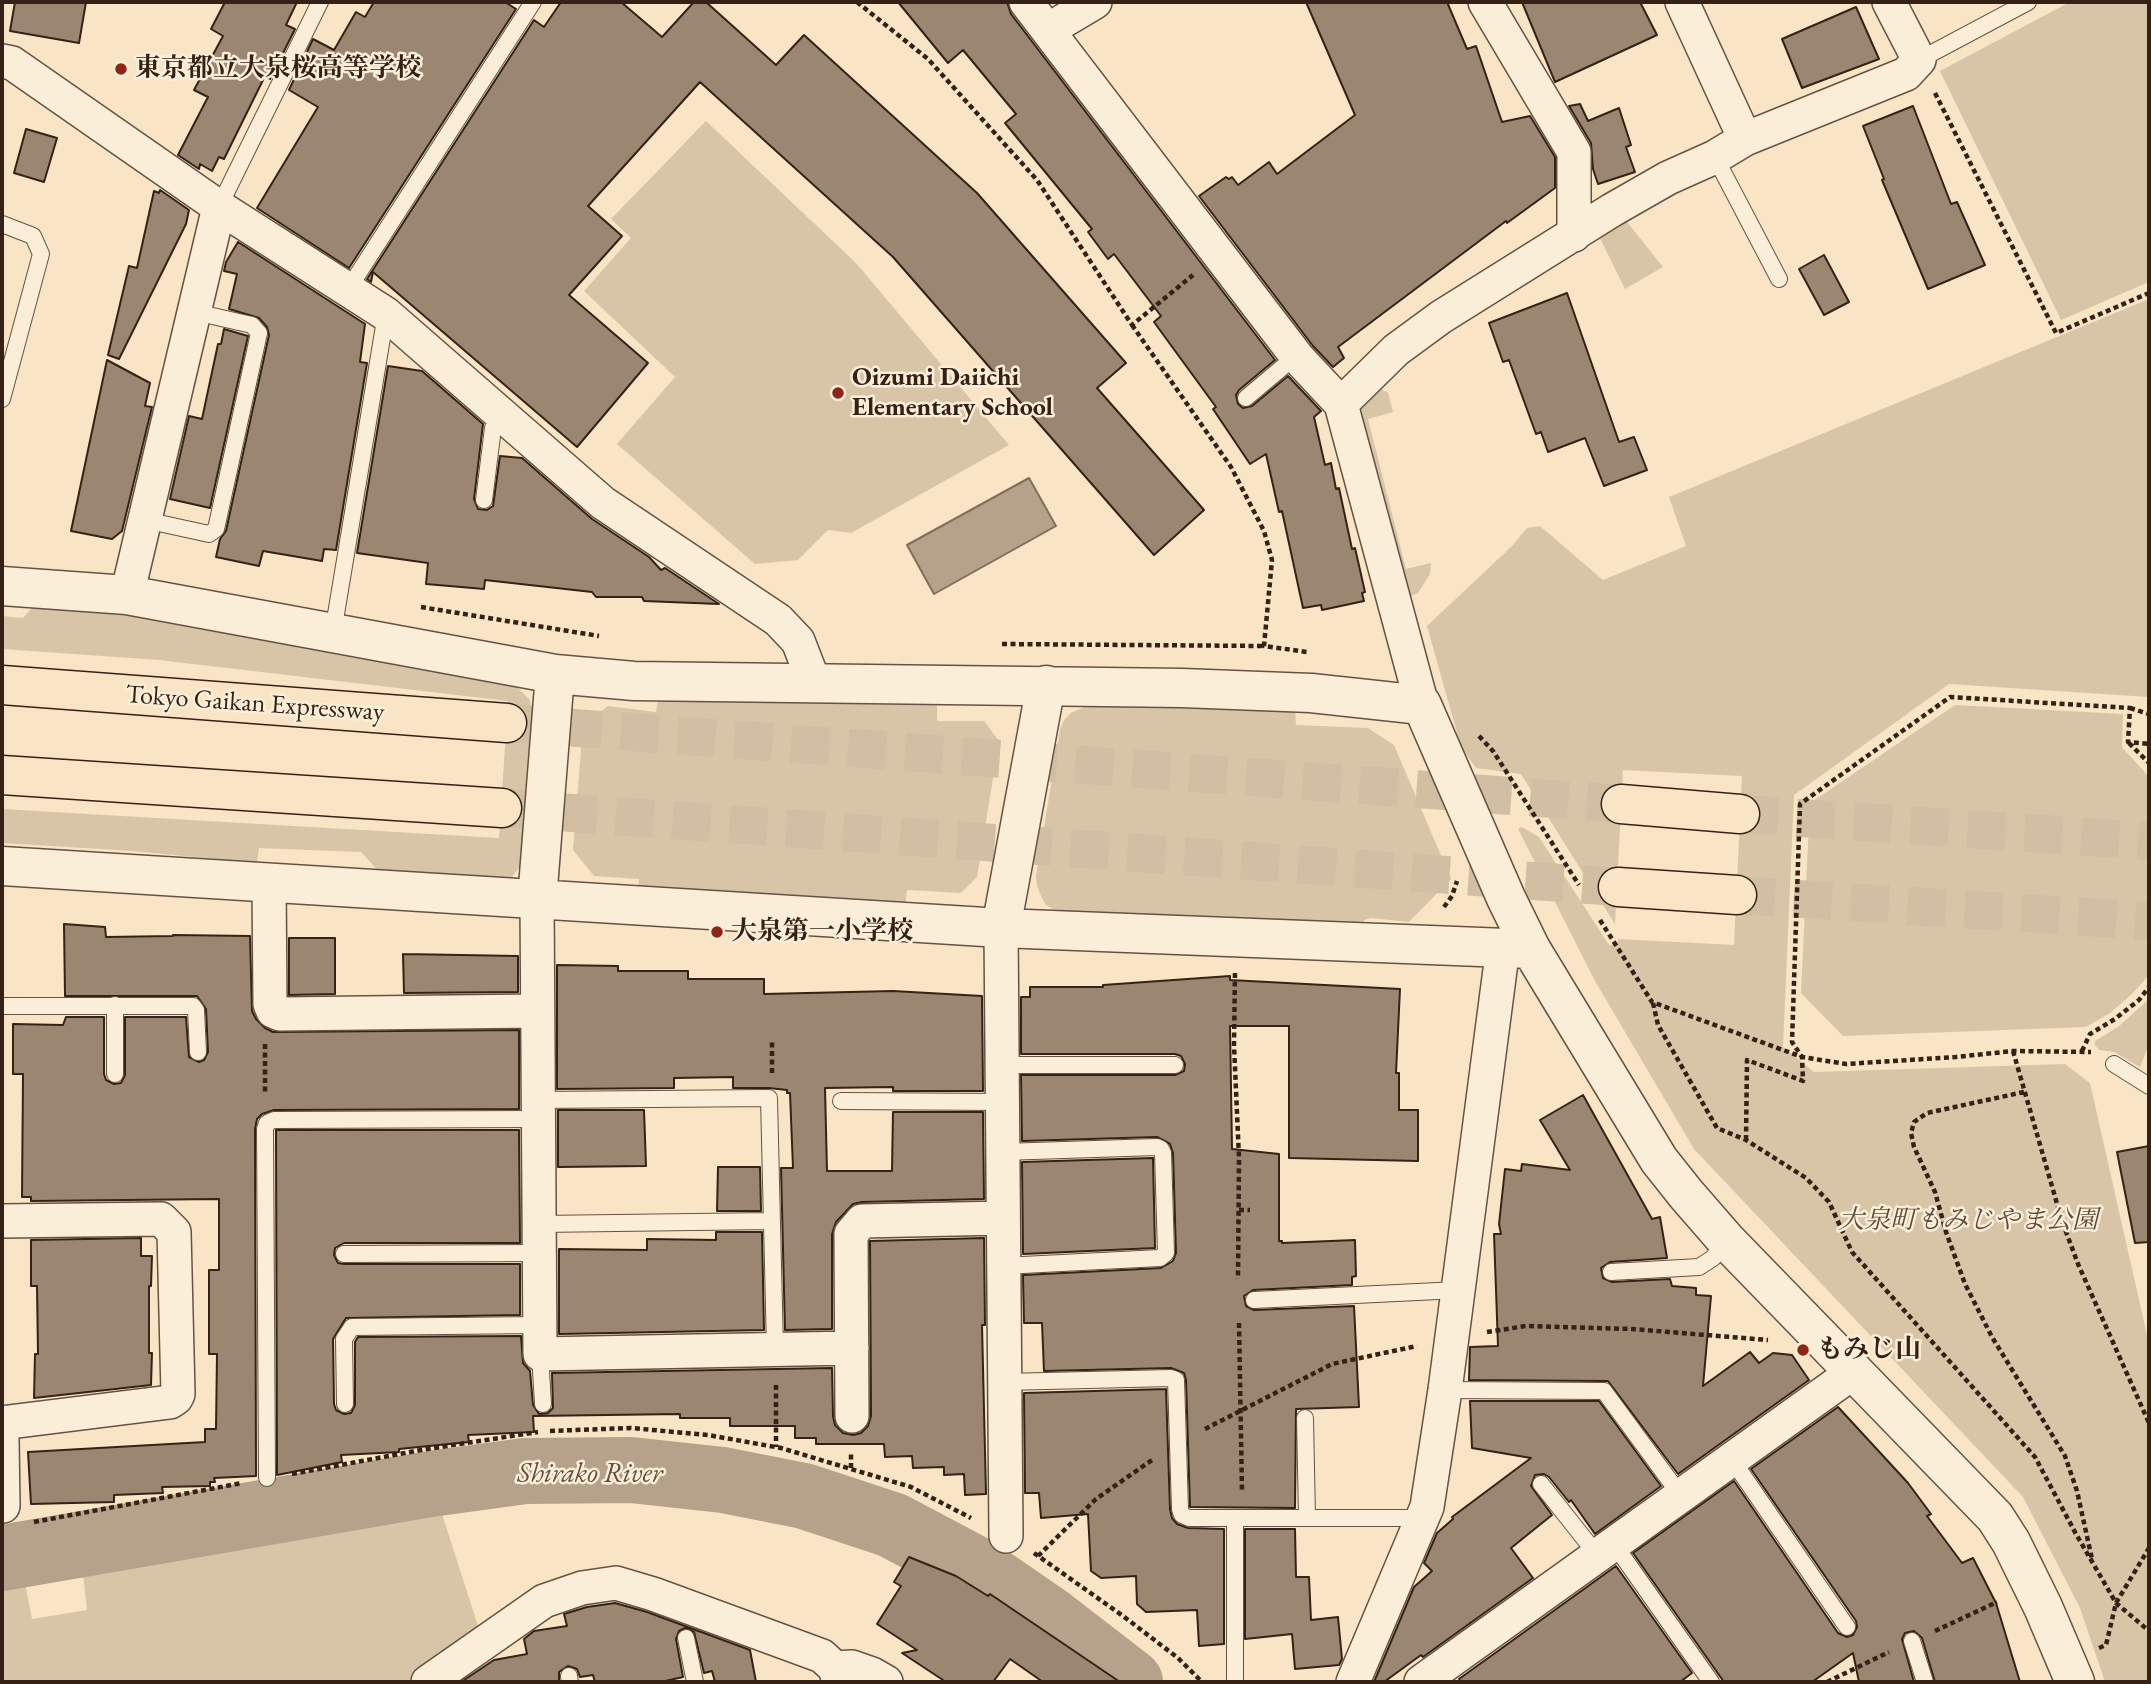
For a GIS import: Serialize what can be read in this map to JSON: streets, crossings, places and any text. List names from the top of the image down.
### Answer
{
  "streets": {
    "highway": ["Tokyo Gaikan Expressway"]
  },
  "water": ["Shirako River"],
  "parks": ["大泉町もみじやま公園"],
  "places": [
    "東京都立大泉桜高等学校",
    "Oizumi Daiichi Elementary School",
    "大泉第一小学校",
    "もみじ山"
  ]
}
